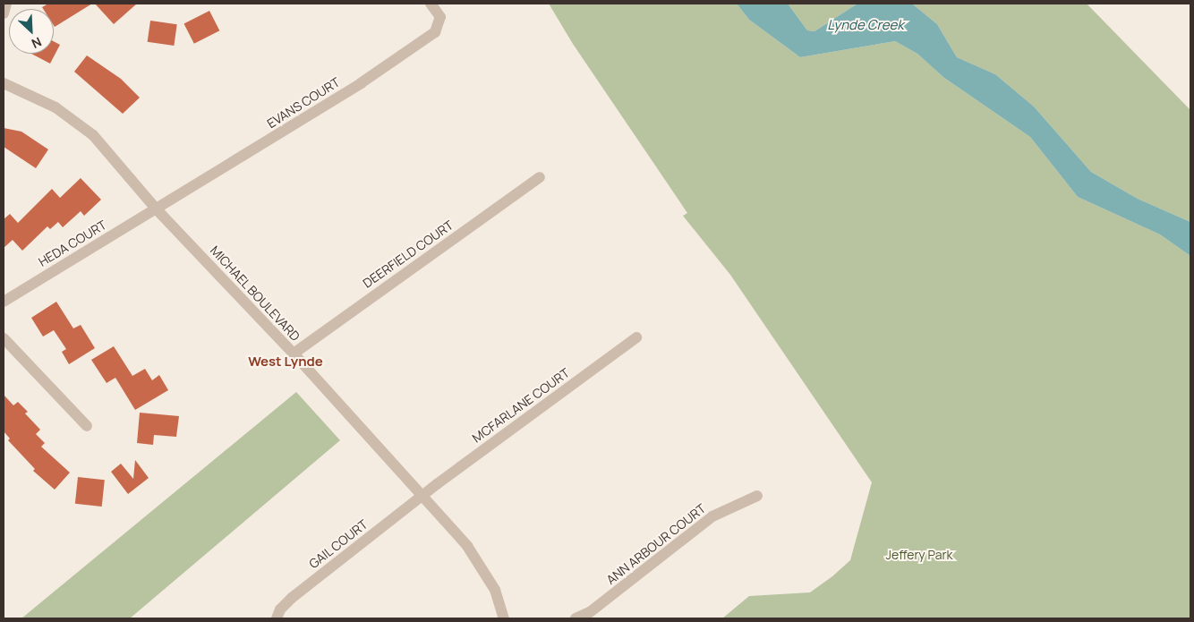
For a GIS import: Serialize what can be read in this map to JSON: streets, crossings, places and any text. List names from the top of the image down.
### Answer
{
  "streets": {
    "street": [
      "EVANS COURT",
      "HEDA COURT",
      "DEERFIELD COURT",
      "MICHAEL BOULEVARD",
      "MCFARLANE COURT",
      "GAIL COURT",
      "ANN ARBOUR COURT"
    ]
  },
  "crossings": [
    ["EVANS COURT", "HEDA COURT"],
    ["EVANS COURT", "MICHAEL BOULEVARD"],
    ["HEDA COURT", "MICHAEL BOULEVARD"],
    ["DEERFIELD COURT", "MICHAEL BOULEVARD"],
    ["MICHAEL BOULEVARD", "MCFARLANE COURT"],
    ["MICHAEL BOULEVARD", "GAIL COURT"],
    ["MCFARLANE COURT", "GAIL COURT"]
  ],
  "districts": ["West Lynde"],
  "water": ["Lynde Creek"],
  "parks": ["Jeffery Park"],
  "north": "bottom right"
}
